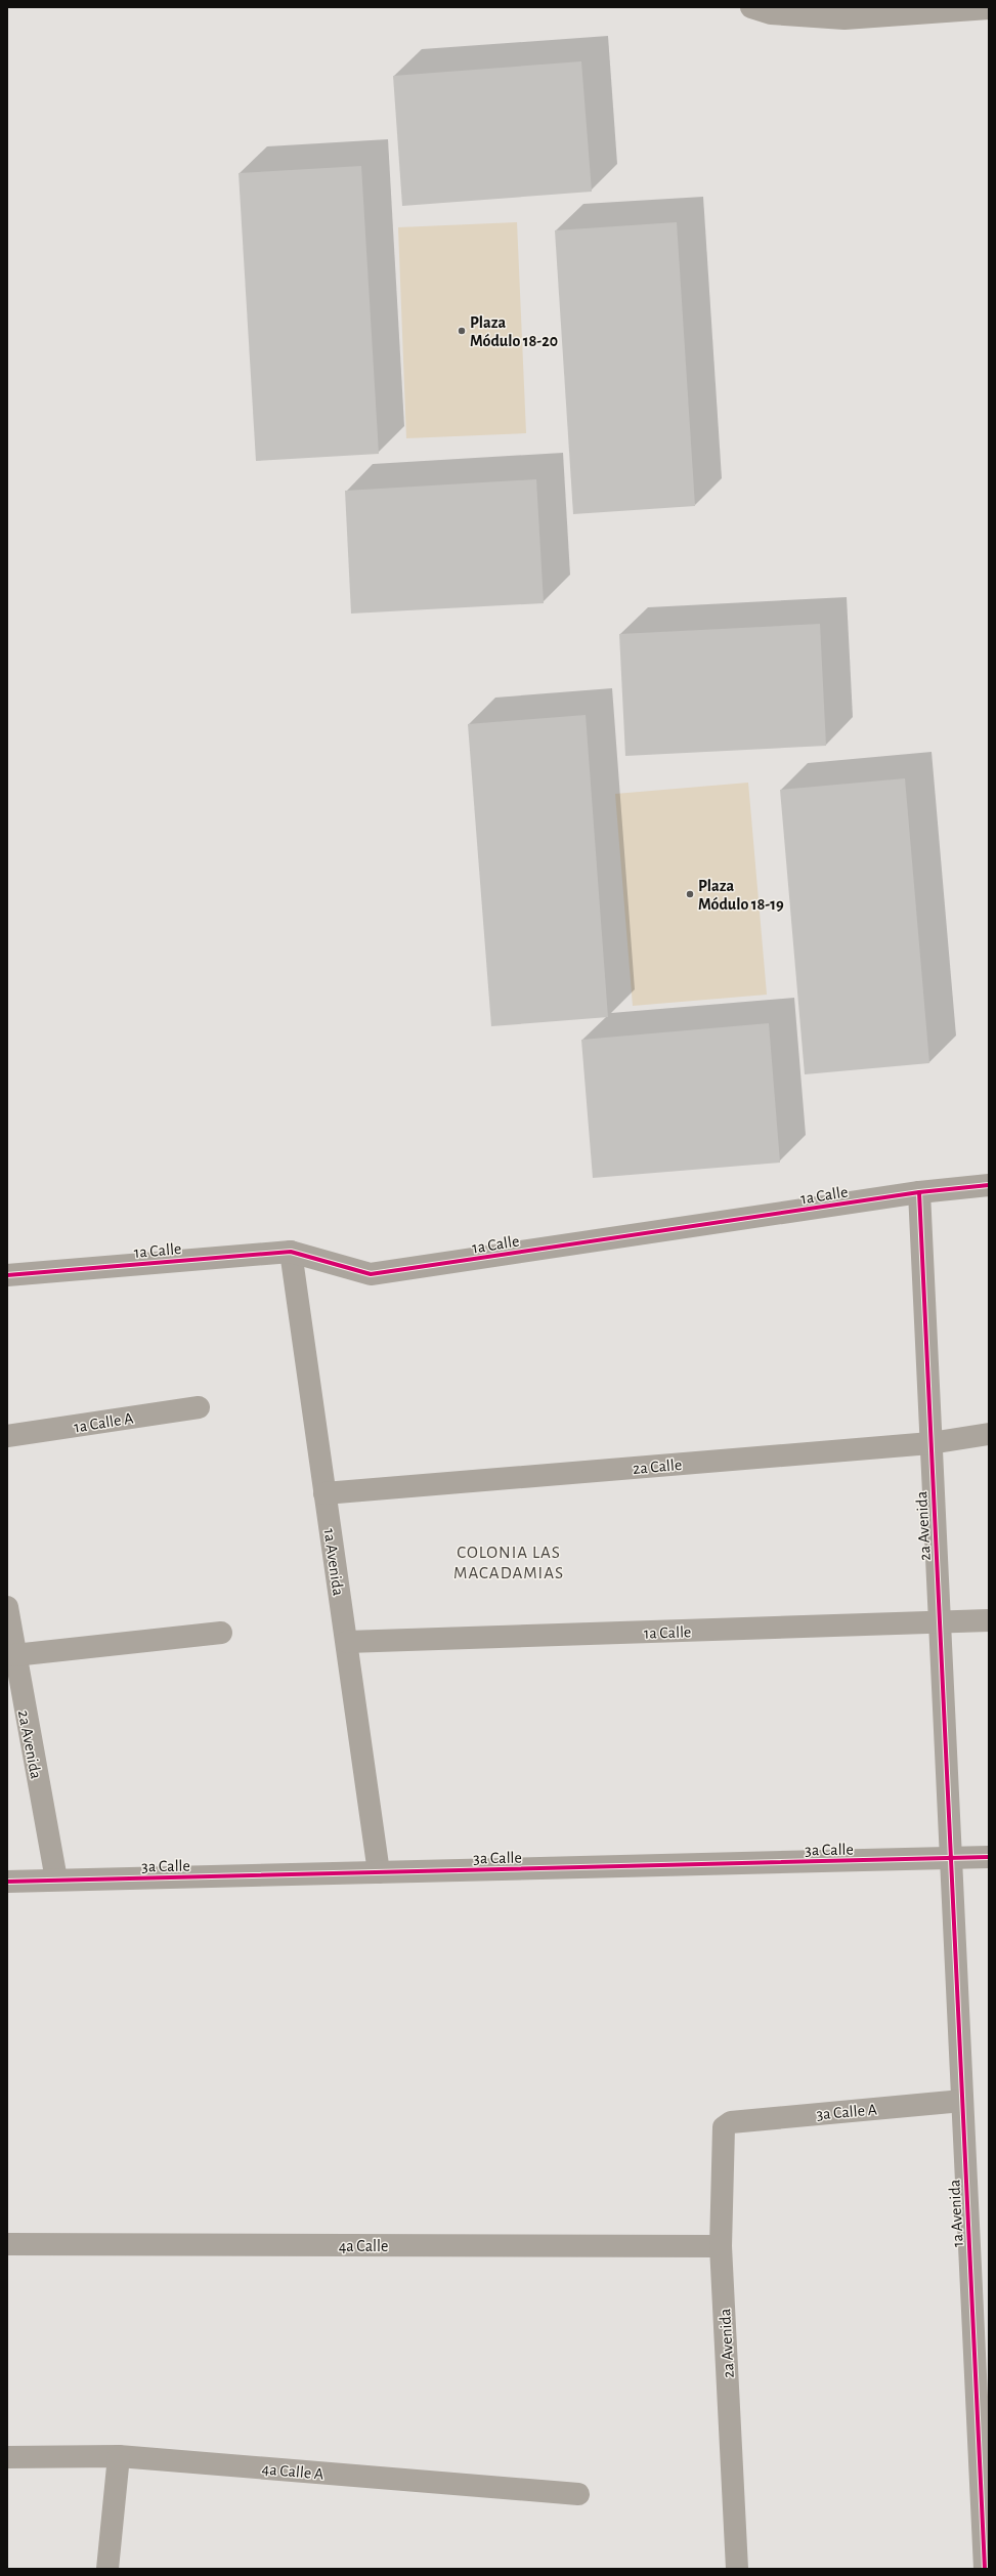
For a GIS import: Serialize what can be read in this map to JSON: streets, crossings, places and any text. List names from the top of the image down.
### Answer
{
  "streets": {
    "street": [
      "1a Calle",
      "1a Calle A",
      "2a Calle",
      "2a Avenida",
      "1a Avenida",
      "3a Calle",
      "3a Calle A",
      "4a Calle",
      "4a Calle A"
    ]
  },
  "crossings": [
    ["1a Calle", "2a Avenida"],
    ["1a Calle", "1a Avenida"],
    ["2a Calle", "2a Avenida"],
    ["2a Calle", "1a Avenida"],
    ["2a Avenida", "1a Avenida"],
    ["2a Avenida", "3a Calle"],
    ["2a Avenida", "3a Calle A"],
    ["2a Avenida", "4a Calle"],
    ["1a Avenida", "3a Calle"],
    ["1a Avenida", "3a Calle A"]
  ],
  "districts": ["COLONIA LAS MACADAMIAS"],
  "places": ["Plaza Módulo 18-20", "Plaza Módulo 18-19"]
}
